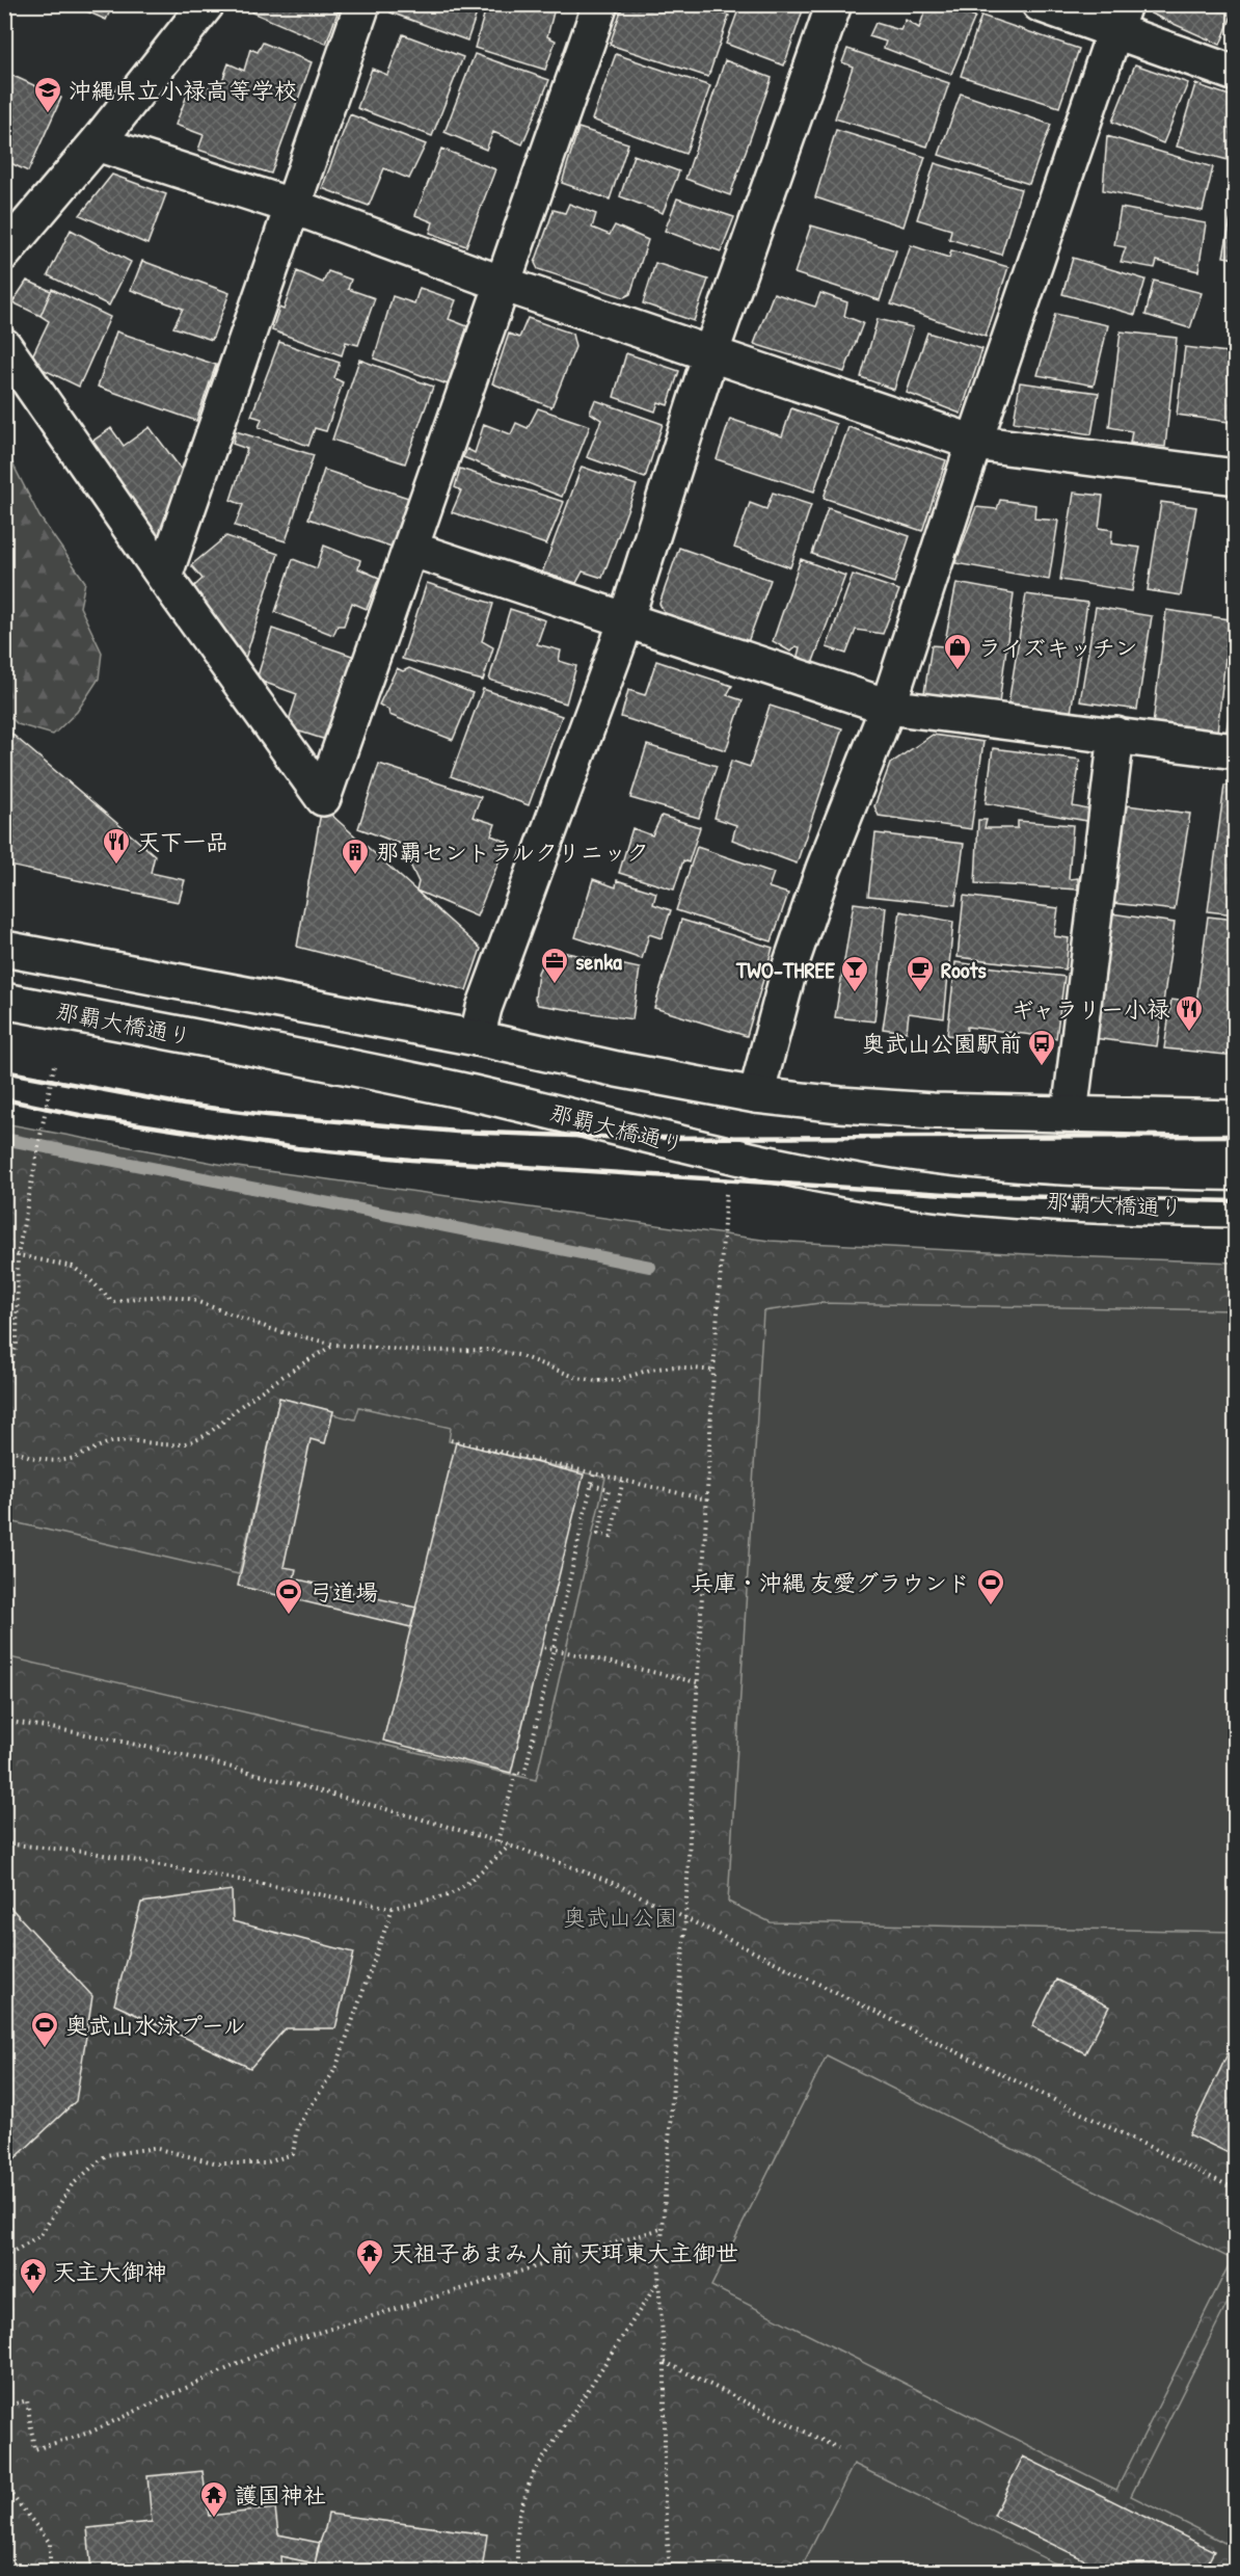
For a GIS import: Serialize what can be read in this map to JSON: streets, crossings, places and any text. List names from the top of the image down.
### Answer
{
  "streets": {
    "street": ["那覇大橋通り"]
  },
  "parks": ["奥武山公園"],
  "places": {
    "school or university": ["沖縄県立小禄高等学校"],
    "shop": ["ライズキッチン"],
    "restaurant": ["天下一品", "ギャラリー小禄"],
    "building": ["那覇セントラルクリニック"],
    "office": ["senka"],
    "bar": ["TWO-THREE"],
    "cafe": ["Roots"],
    "bus stop": ["奥武山公園駅前"],
    "sports": ["兵庫・沖縄 友愛グラウンド", "弓道場", "奥武山水泳プール"],
    "temple": ["天祖子あまみ人前 天珥東大主御世", "天主大御神", "護国神社"]
  }
}
